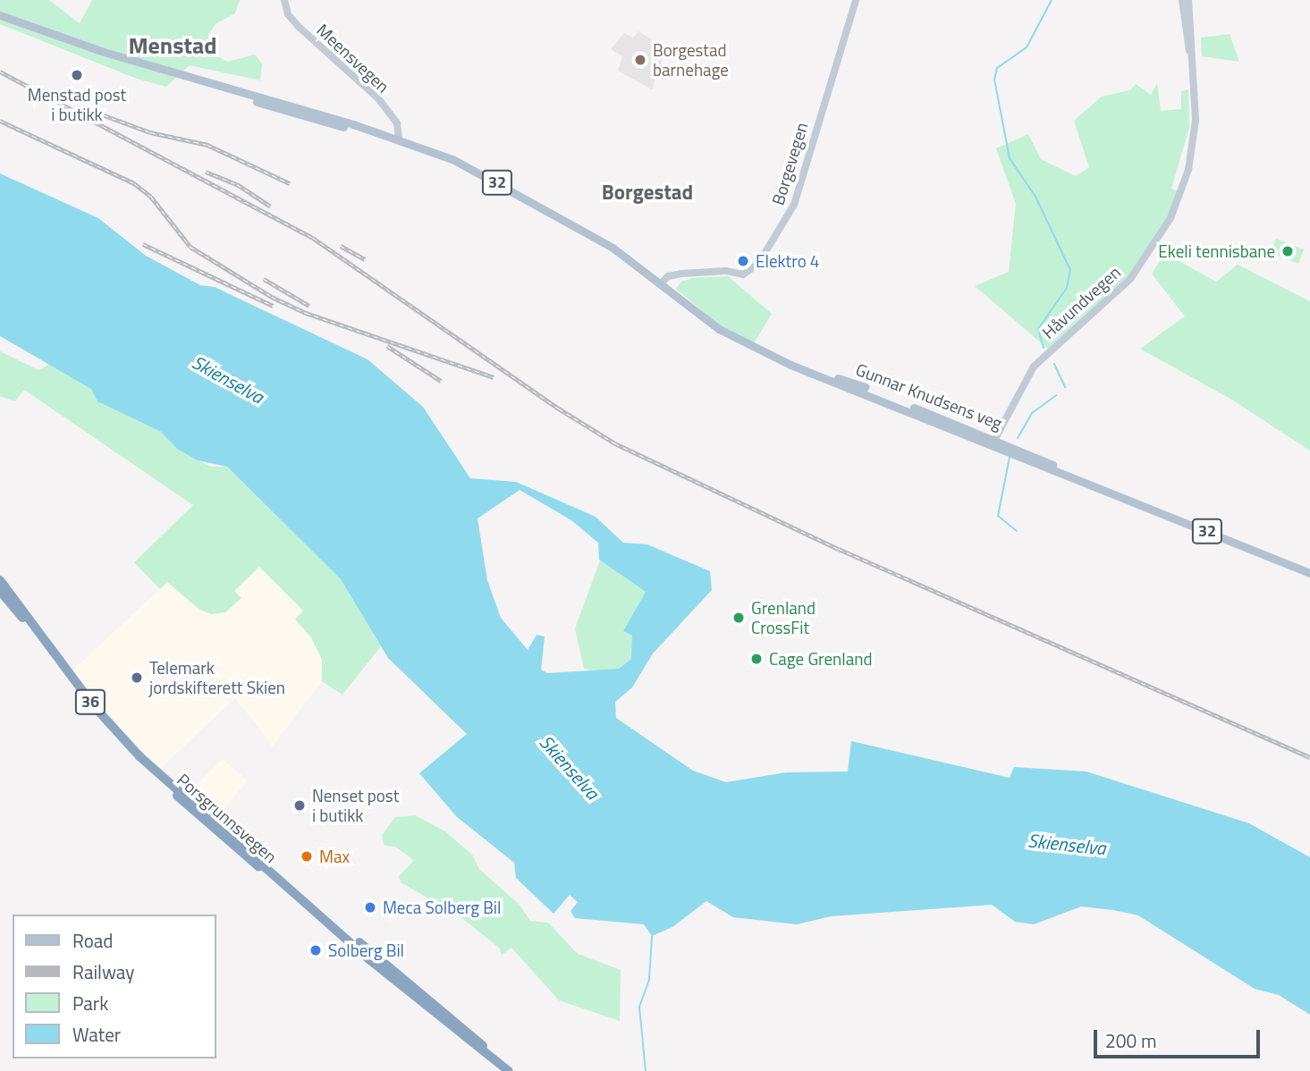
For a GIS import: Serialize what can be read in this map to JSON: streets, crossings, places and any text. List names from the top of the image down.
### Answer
{
  "streets": {
    "highway": ["36", "Porsgrunnsvegen"],
    "main road": [
      "Meensvegen",
      "Borgevegen",
      "32",
      "Håvundvegen",
      "Gunnar Knudsens veg"
    ]
  },
  "crossings": [
    ["Meensvegen", "Gunnar Knudsens veg"],
    ["Borgevegen", "Gunnar Knudsens veg"],
    ["Håvundvegen", "Gunnar Knudsens veg"]
  ],
  "districts": ["Menstad", "Borgestad"],
  "water": ["Skienselva"],
  "places": [
    "Borgestad barnehage",
    "Menstad post i butikk",
    "Ekeli tennisbane",
    "Elektro 4",
    "Grenland CrossFit",
    "Cage Grenland",
    "Telemark jordskifterett Skien",
    "Nenset post i butikk",
    "Max",
    "Meca Solberg Bil",
    "Solberg Bil"
  ],
  "legend": [
    "Road",
    "Railway",
    "Park",
    "Water"
  ],
  "scale_bar": "200 m"
}
